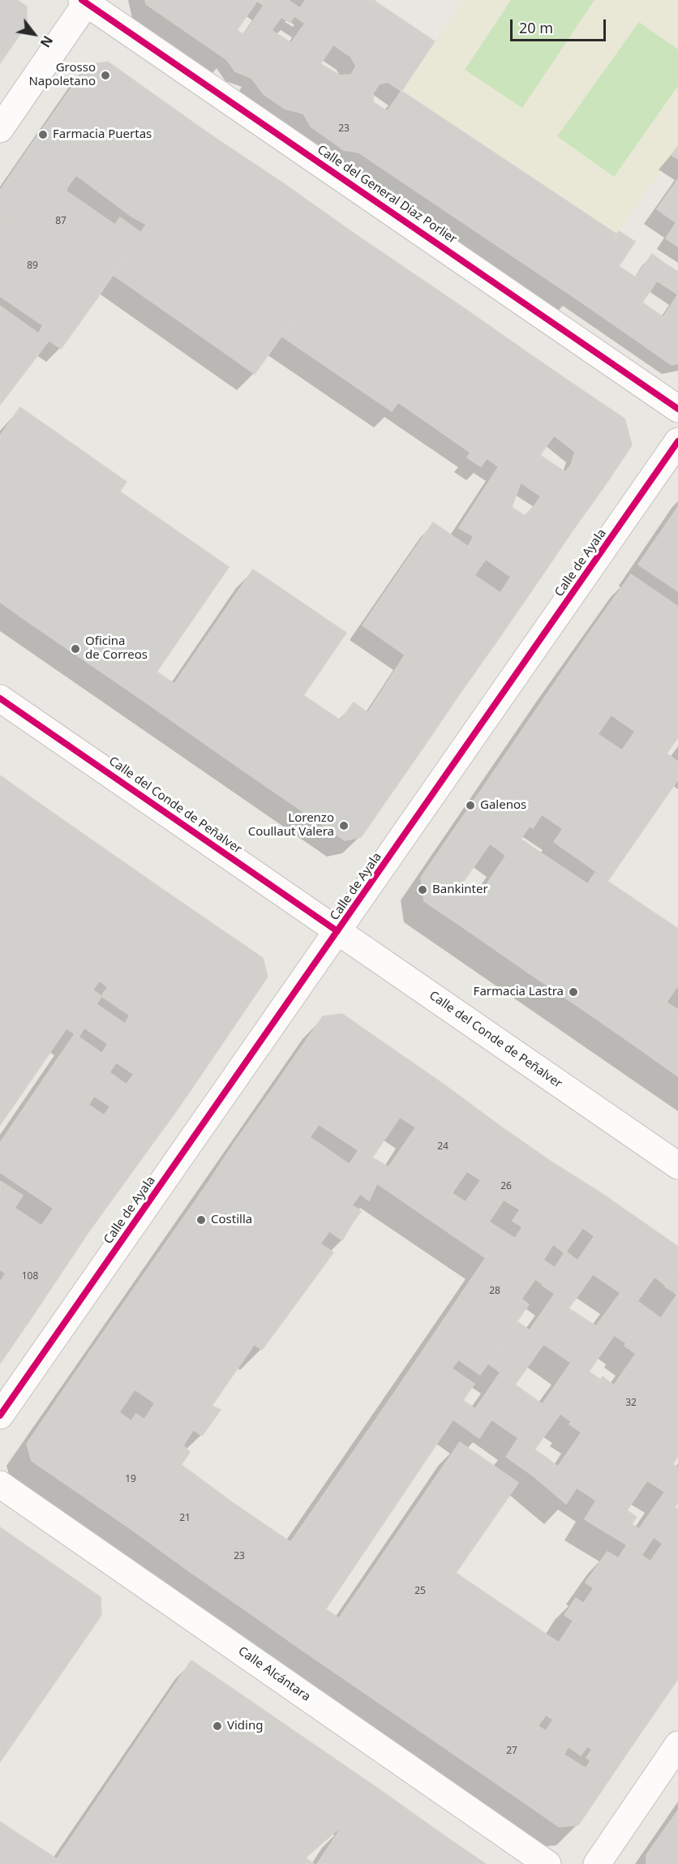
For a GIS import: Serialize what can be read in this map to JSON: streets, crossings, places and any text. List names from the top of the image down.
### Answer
{
  "streets": {
    "street": [
      "Calle del General Díaz Porlier",
      "Calle de Ayala",
      "Calle del Conde de Peñalver",
      "Calle Alcántara"
    ]
  },
  "crossings": [
    ["Calle de Ayala", "Calle del Conde de Peñalver"]
  ],
  "places": [
    "Grosso Napoletano",
    "Farmacia Puertas",
    "Oficina de Correos",
    "Galenos",
    "Lorenzo Coullaut Valera",
    "Bankinter",
    "Farmacia Lastra",
    "Costilla",
    "Viding"
  ],
  "house_numbers": [
    "23",
    "87",
    "89",
    "24",
    "26",
    "108",
    "28",
    "32",
    "19",
    "21",
    "23",
    "25",
    "27"
  ],
  "scale_bar": "20 m",
  "north": "bottom right"
}
